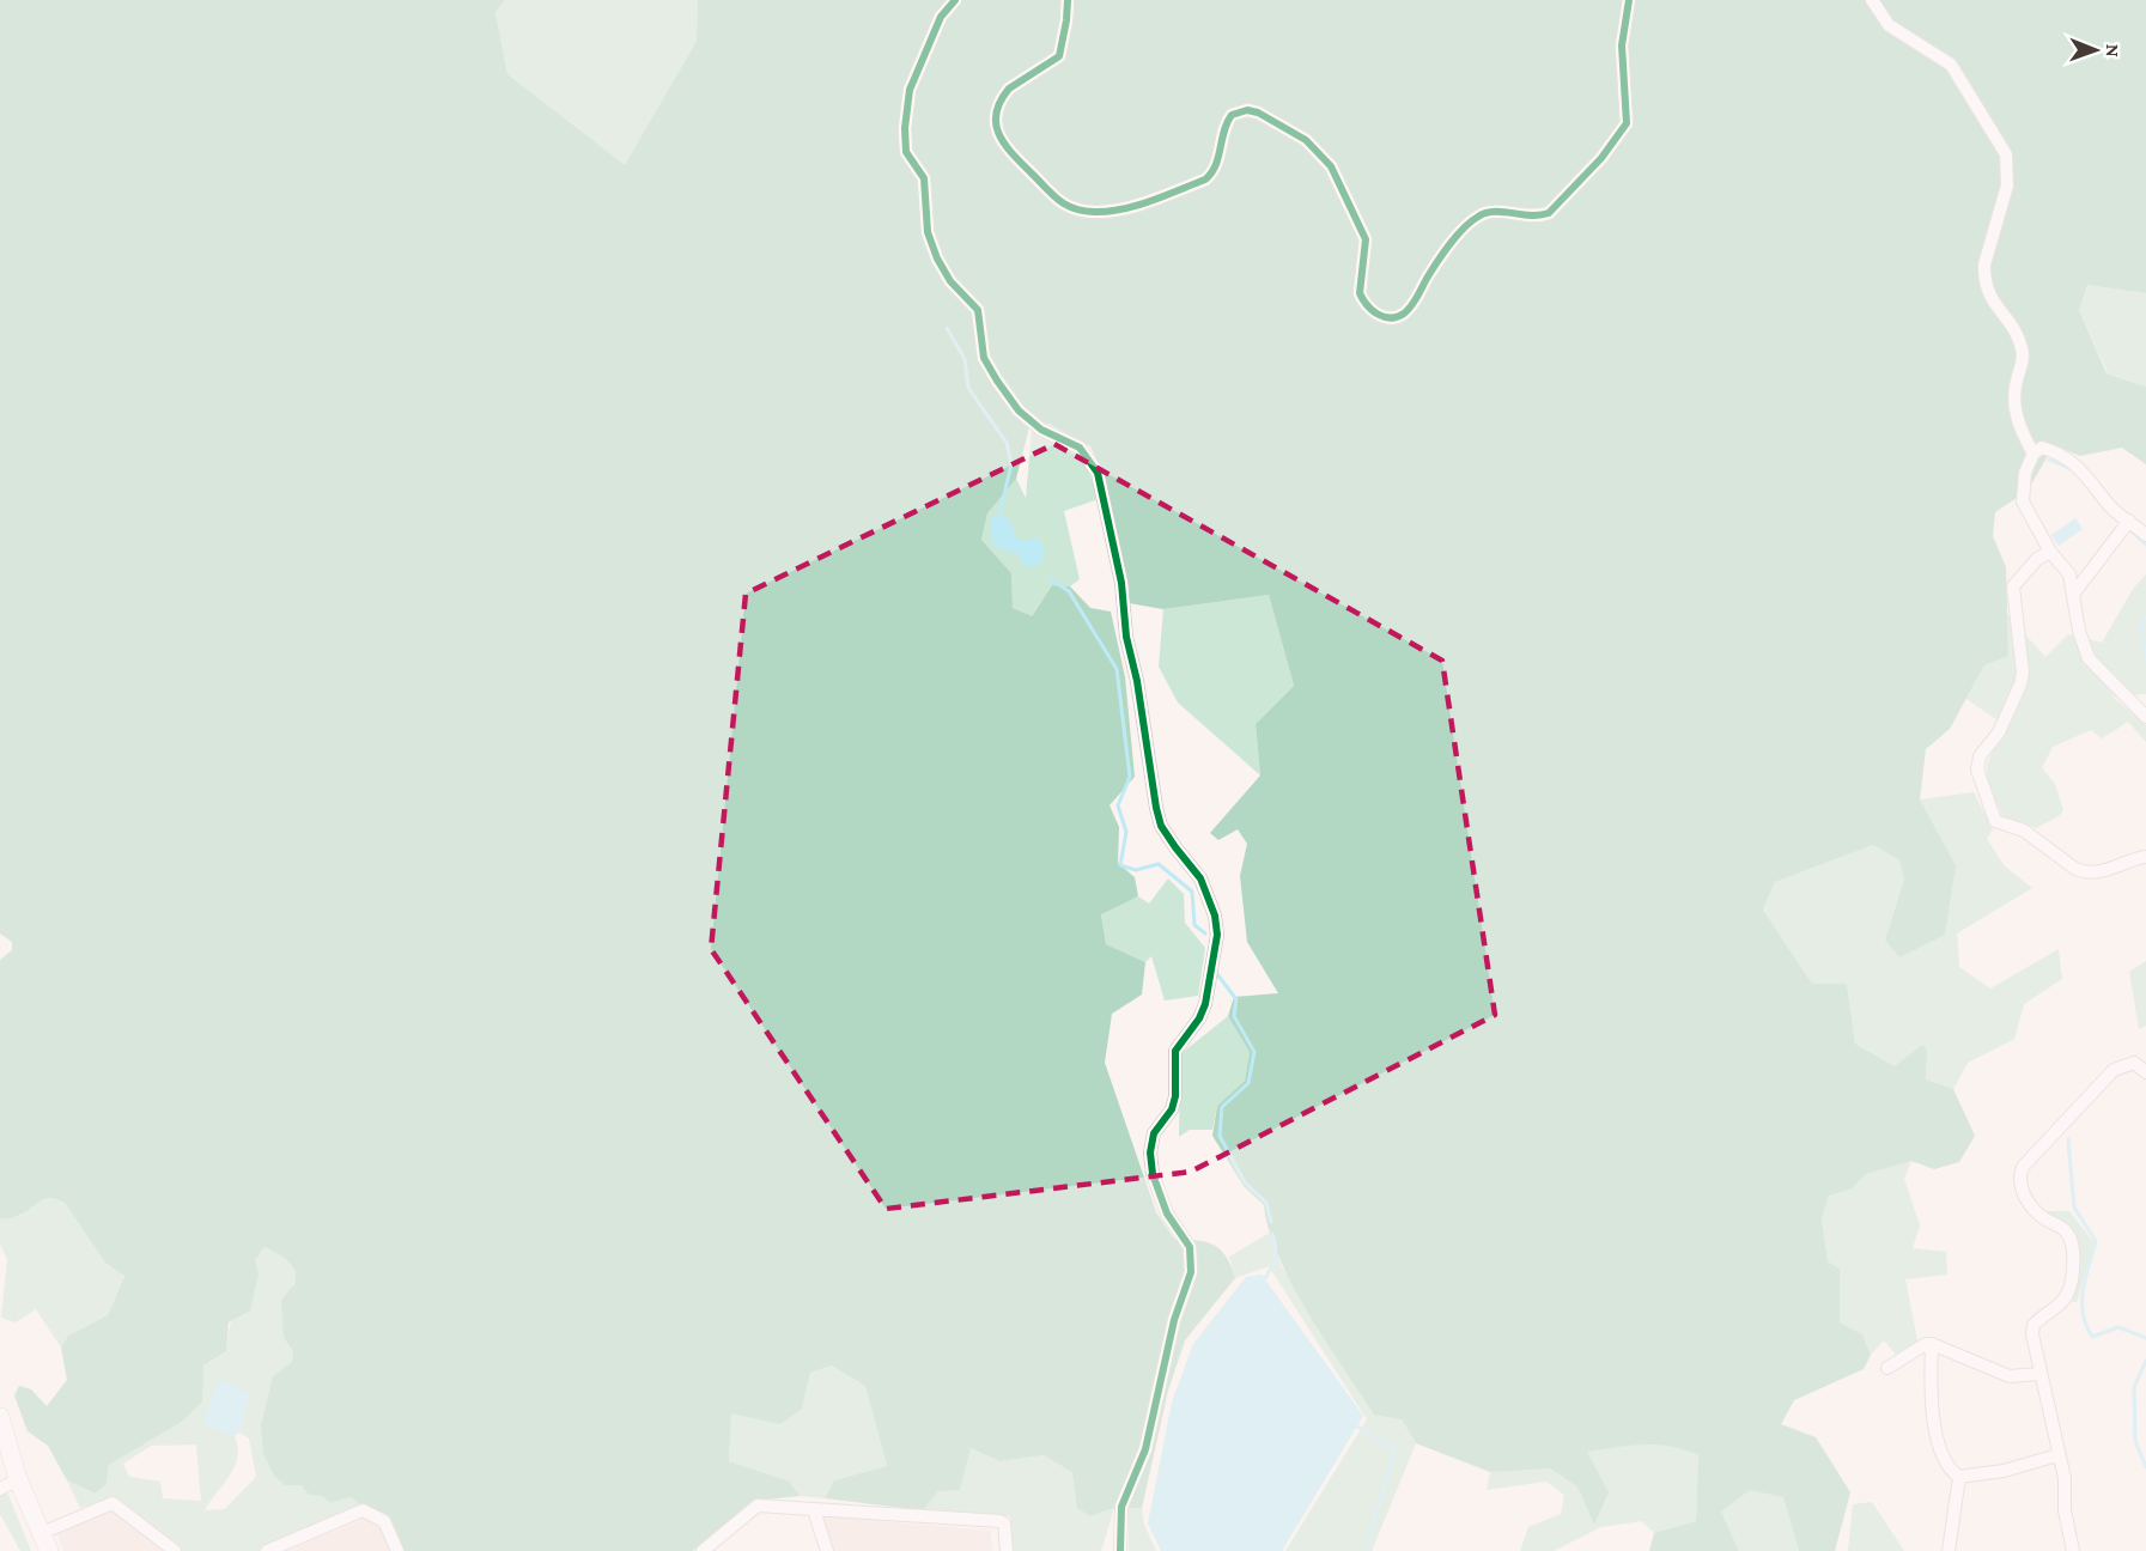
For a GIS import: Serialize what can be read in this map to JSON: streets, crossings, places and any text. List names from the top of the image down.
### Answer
{
  "north": "right"
}
